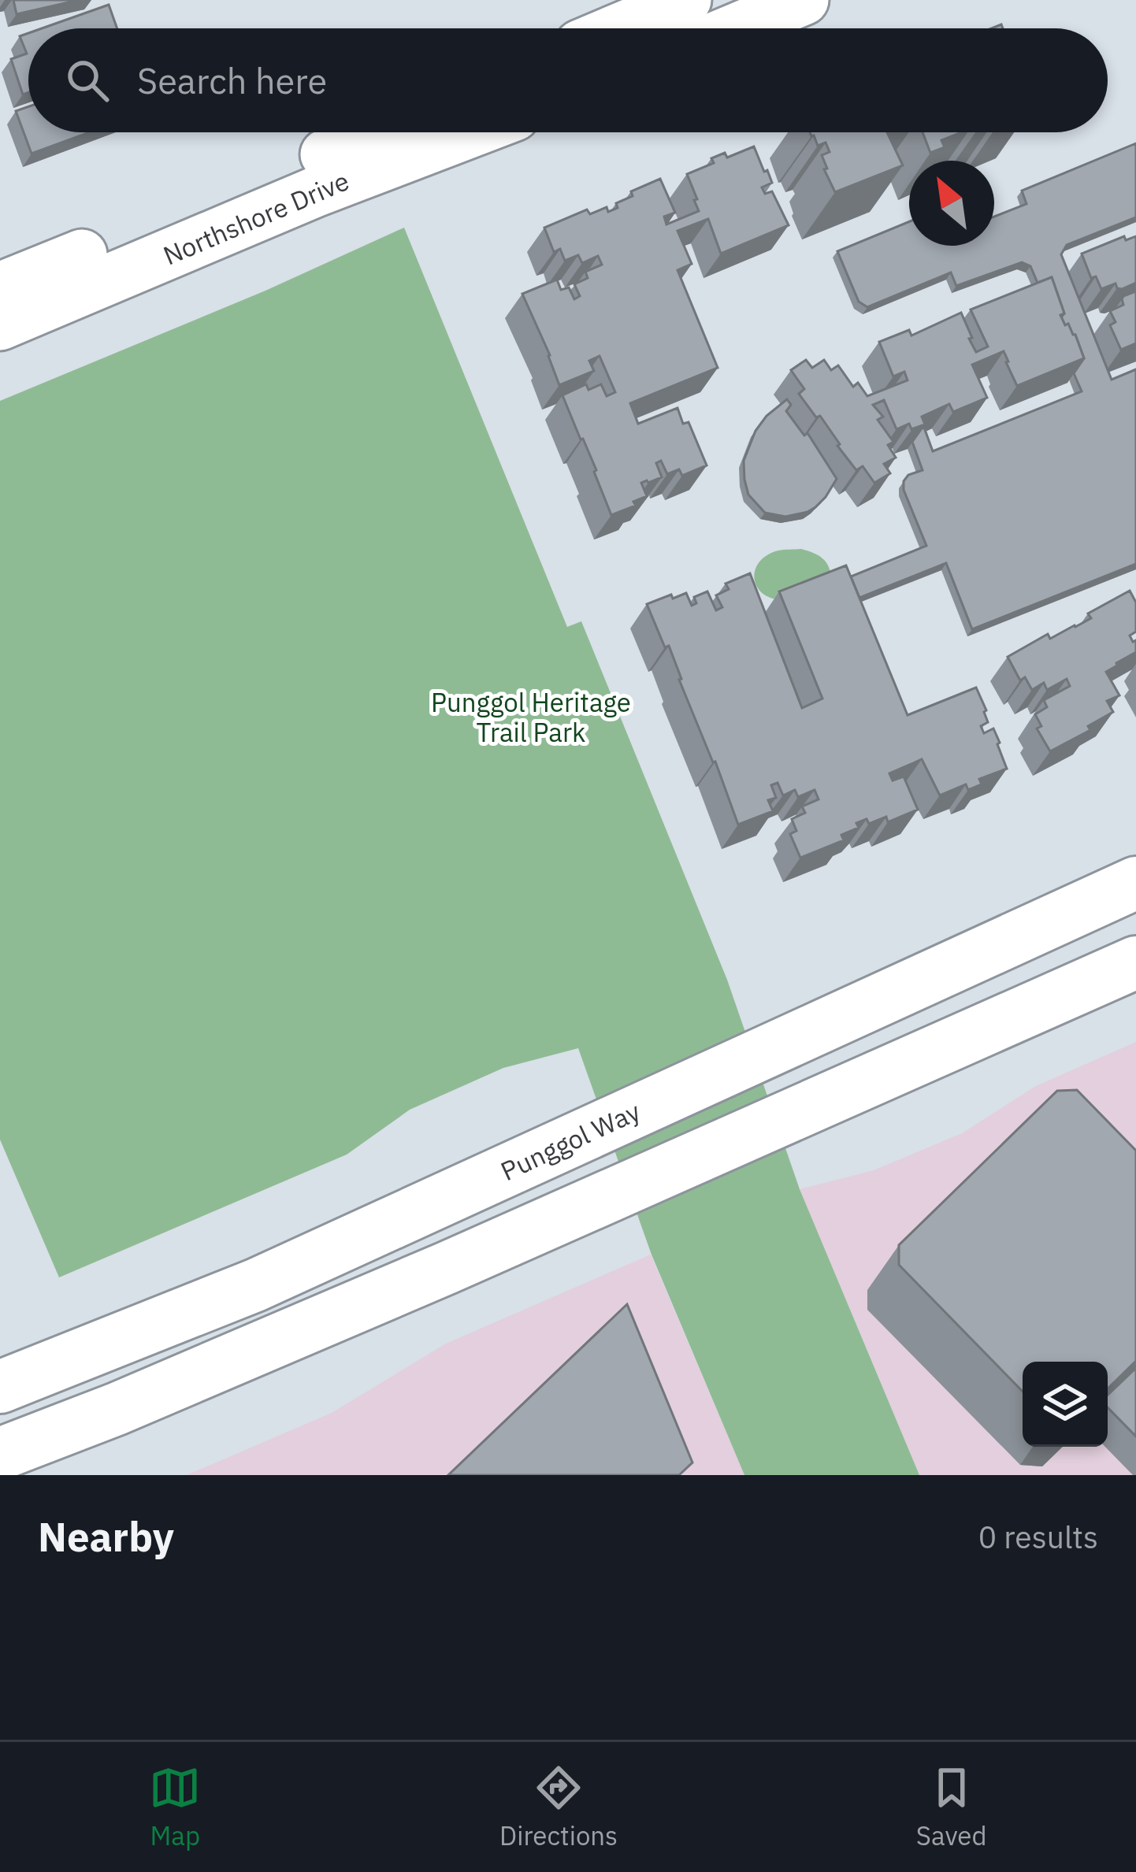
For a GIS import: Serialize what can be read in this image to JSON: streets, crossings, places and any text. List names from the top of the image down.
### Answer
{
  "streets": {
    "main road": ["Punggol Way"],
    "street": ["Northshore Drive"]
  },
  "parks": ["Punggol Heritage Trail Park"],
  "north": "top left",
  "page": {
    "search": "Search here",
    "heading": ["Nearby", "0 results"],
    "nav": ["Map", "Directions", "Saved"]
  }
}
